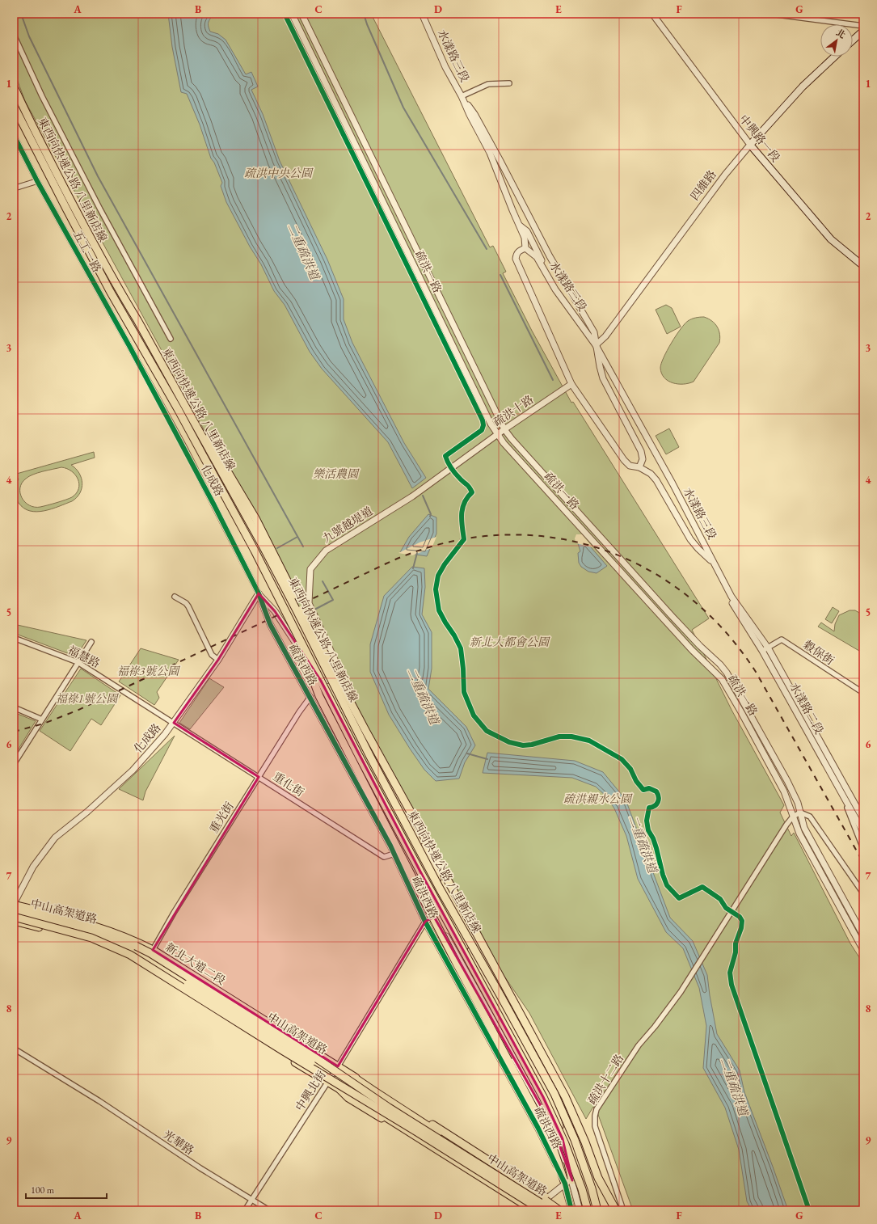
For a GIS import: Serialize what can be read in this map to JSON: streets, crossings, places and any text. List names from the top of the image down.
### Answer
{
  "streets": {
    "main road": [
      "中興路一段",
      "東西向快速公路 八里新店線",
      "四維路",
      "中山高架道路",
      "新北大道二段"
    ],
    "street": [
      "水漾路三段",
      "五工一路",
      "疏洪一路",
      "疏洪十路",
      "化成路",
      "九號越堤道",
      "穀保街",
      "福慧路",
      "疏洪西路",
      "水漾路二段",
      "重化街",
      "重光街",
      "疏洪十二路",
      "中興北街",
      "光華路"
    ]
  },
  "crossings": [
    ["水漾路三段", "四維路"],
    ["水漾路三段", "水漾路二段"],
    ["中興路一段", "四維路"],
    ["五工一路", "化成路"],
    ["疏洪一路", "疏洪十路"],
    ["疏洪一路", "疏洪十二路"],
    ["疏洪十路", "九號越堤道"],
    ["化成路", "九號越堤道"],
    ["化成路", "福慧路"],
    ["化成路", "疏洪西路"],
    ["化成路", "重化街"],
    ["化成路", "新北大道二段"],
    ["九號越堤道", "疏洪西路"],
    ["穀保街", "水漾路二段"],
    ["福慧路", "重化街"],
    ["疏洪西路", "重化街"],
    ["疏洪西路", "重光街"],
    ["疏洪西路", "中興北街"],
    ["重化街", "重光街"],
    ["重光街", "新北大道二段"],
    ["新北大道二段", "中興北街"],
    ["中興北街", "光華路"]
  ],
  "water": ["二重疏洪道"],
  "parks": [
    "疏洪中央公園",
    "樂活農園",
    "新北大都會公園",
    "福祿3號公園",
    "福祿1號公園",
    "疏洪親水公園"
  ],
  "scale_bar": "100 m",
  "north": "top right",
  "grid": {
    "columns": [
      "A",
      "B",
      "C",
      "D",
      "E",
      "F",
      "G"
    ],
    "rows": [
      "1",
      "2",
      "3",
      "4",
      "5",
      "6",
      "7",
      "8",
      "9"
    ]
  }
}
